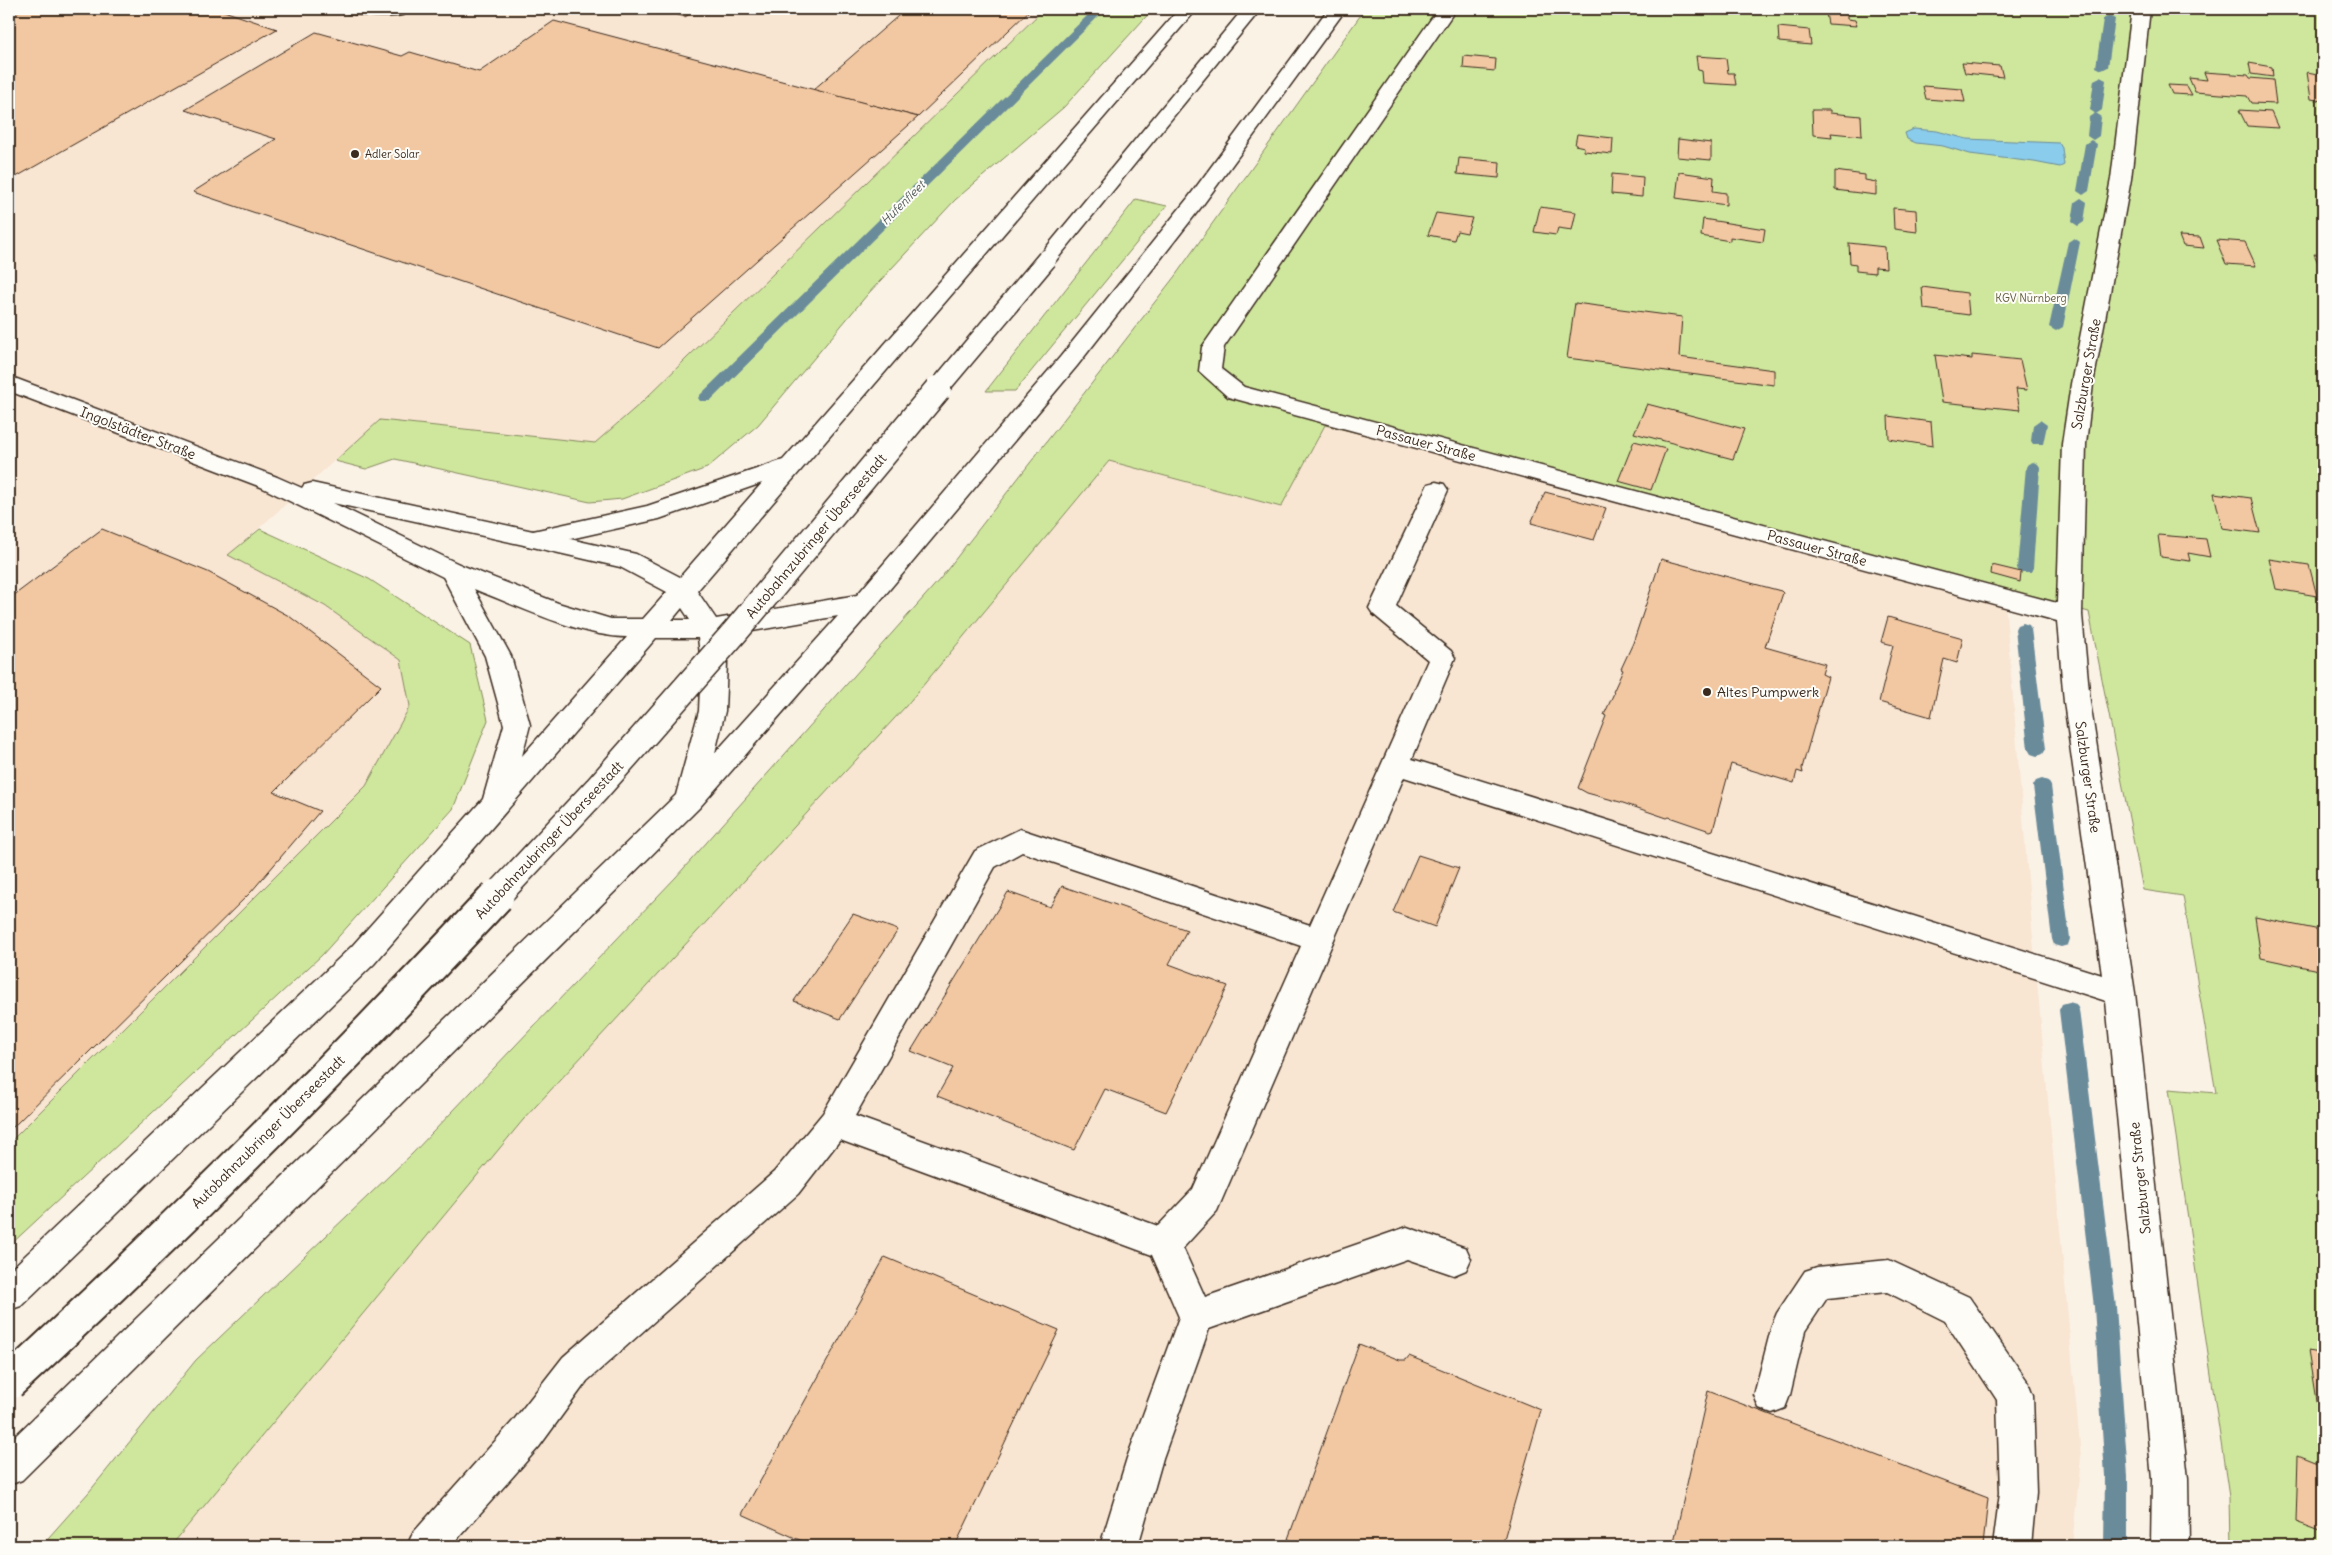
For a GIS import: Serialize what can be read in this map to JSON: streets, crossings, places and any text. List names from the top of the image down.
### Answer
{
  "streets": {
    "main road": [
      "Salzburger Straße",
      "Ingolstädter Straße",
      "Passauer Straße",
      "Autobahnzubringer Überseestadt"
    ]
  },
  "crossings": [
    ["Salzburger Straße", "Passauer Straße"]
  ],
  "water": ["Hufenfleet"],
  "parks": ["KGV Nürnberg"],
  "places": ["Adler Solar", "Altes Pumpwerk"]
}
